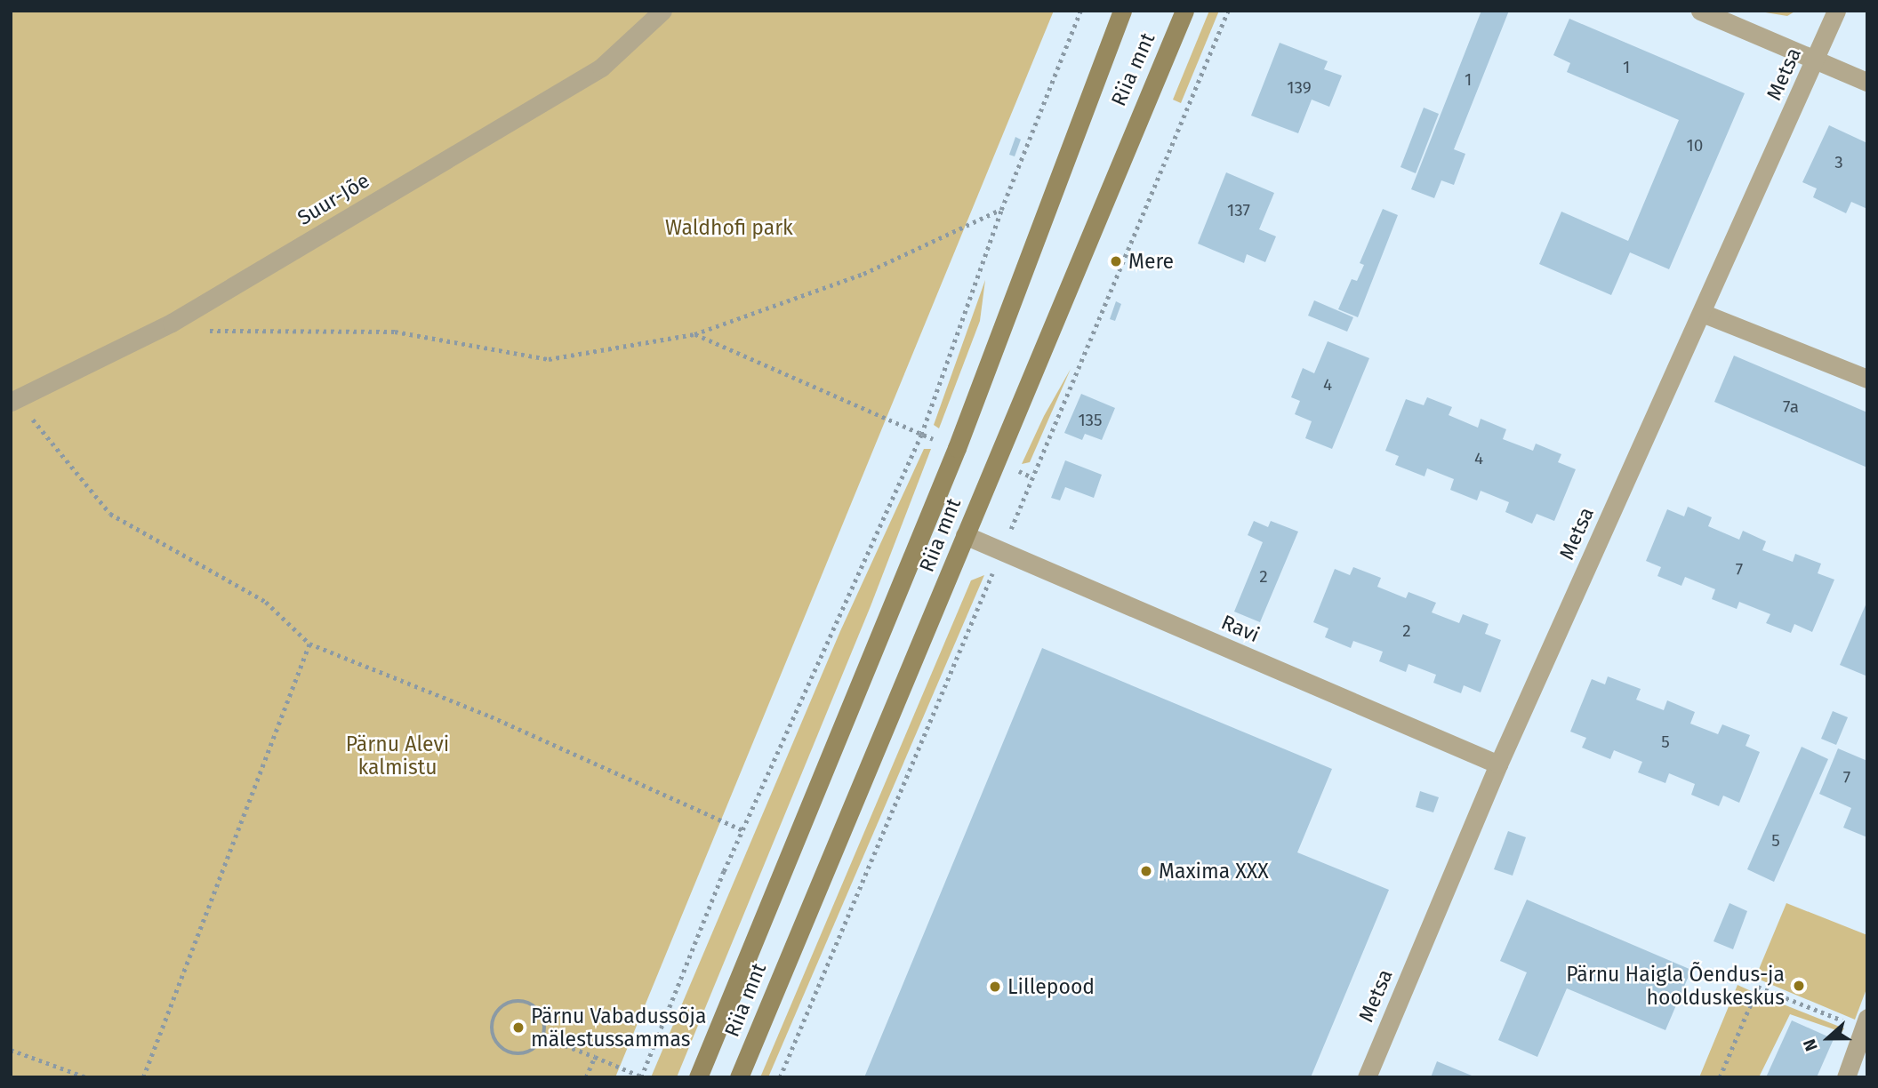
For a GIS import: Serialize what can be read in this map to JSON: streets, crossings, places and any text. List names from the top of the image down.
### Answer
{
  "streets": {
    "main road": ["Riia mnt"],
    "street": ["Metsa", "Suur-Jõe", "Ravi"]
  },
  "crossings": [
    ["Riia mnt", "Ravi"],
    ["Metsa", "Ravi"]
  ],
  "parks": ["Waldhofi park", "Pärnu Alevi kalmistu"],
  "places": [
    "Mere",
    "Maxima XXX",
    "Pärnu Haigla Õendus-ja hoolduskeskus",
    "Lillepood",
    "Pärnu Vabadussõja mälestussammas"
  ],
  "house_numbers": [
    "1",
    "1",
    "139",
    "10",
    "3",
    "137",
    "4",
    "7a",
    "135",
    "4",
    "7",
    "2",
    "2",
    "5",
    "7",
    "5"
  ],
  "north": "left"
}
